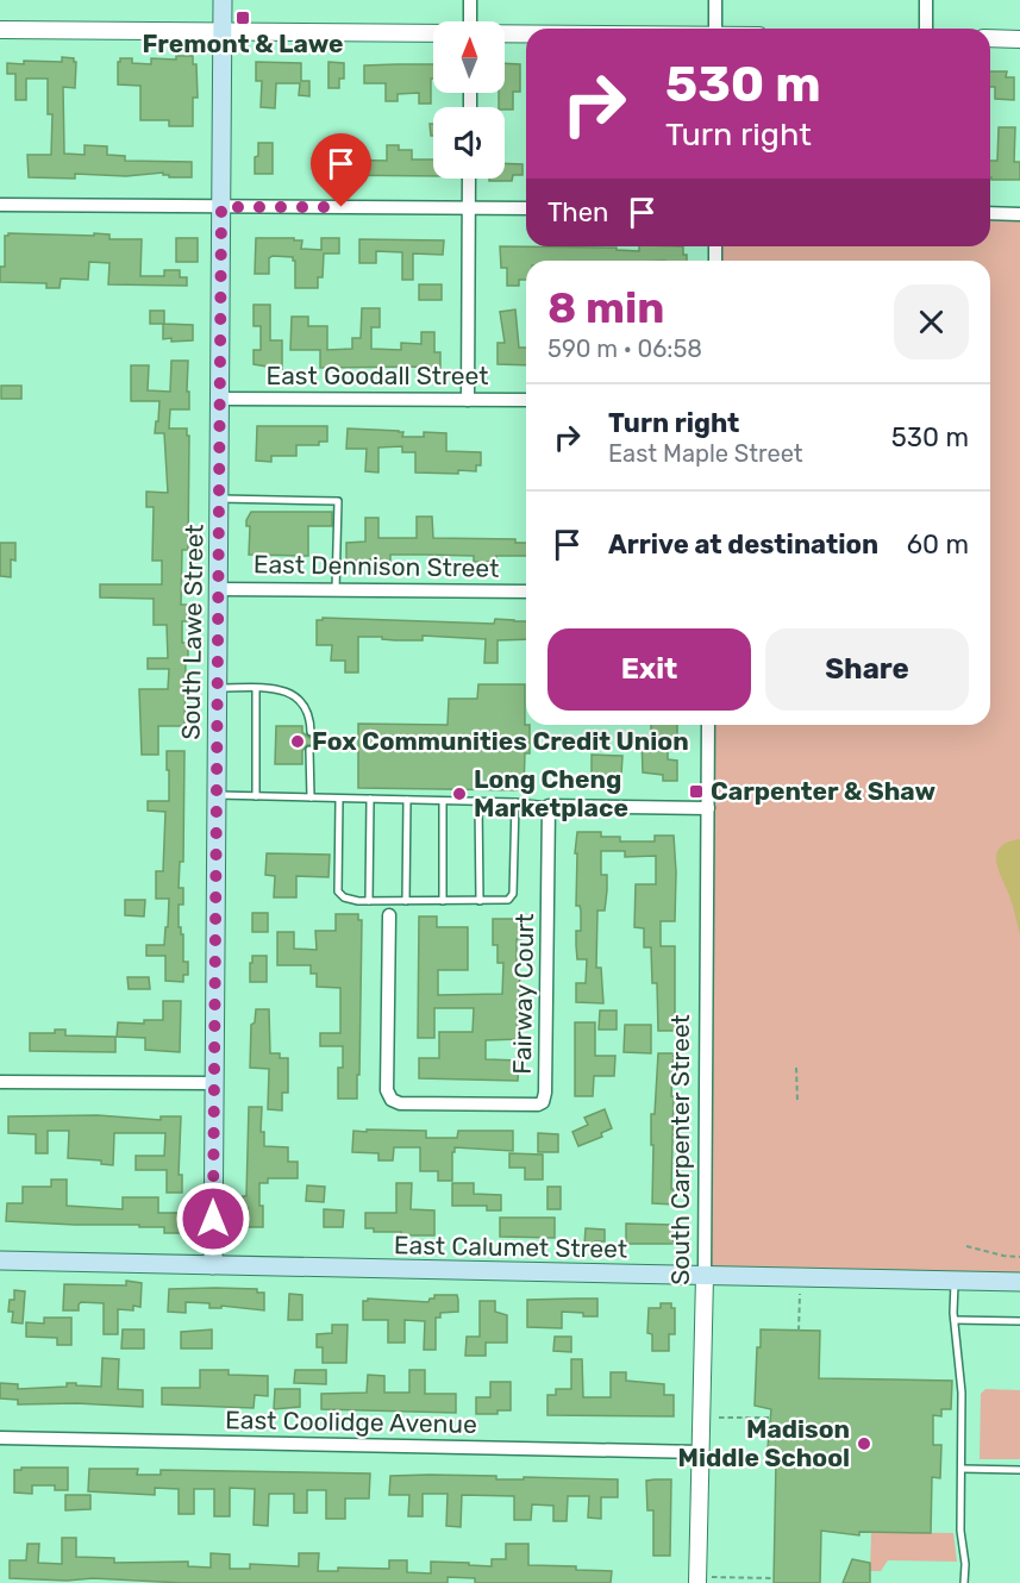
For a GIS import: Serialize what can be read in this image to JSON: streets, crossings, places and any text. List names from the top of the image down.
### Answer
{
  "streets": {
    "main road": ["South Lawe Street", "East Calumet Street"],
    "street": [
      "East Goodall Street",
      "East Dennison Street",
      "Fairway Court",
      "South Carpenter Street",
      "East Coolidge Avenue"
    ]
  },
  "crossings": [
    ["East Goodall Street", "South Lawe Street"],
    ["East Dennison Street", "South Lawe Street"],
    ["South Lawe Street", "East Calumet Street"],
    ["South Carpenter Street", "East Calumet Street"],
    ["South Carpenter Street", "East Coolidge Avenue"]
  ],
  "places": {
    "transit": ["Fremont & Lawe", "Carpenter & Shaw"],
    "other": ["Fox Communities Credit Union", "Long Cheng Marketplace", "Madison Middle School"]
  },
  "north": "top",
  "page": {
    "turn": ["530 m", "Turn right"],
    "then": "Then",
    "heading": ["8 min", "590 m · 06:58"],
    "list": [
      {
        "name": "Turn right",
        "note": "East Maple Street",
        "value": "530 m"
      },
      {
        "name": "Arrive at destination",
        "value": "60 m"
      }
    ],
    "buttons": ["Exit", "Share"]
  }
}
